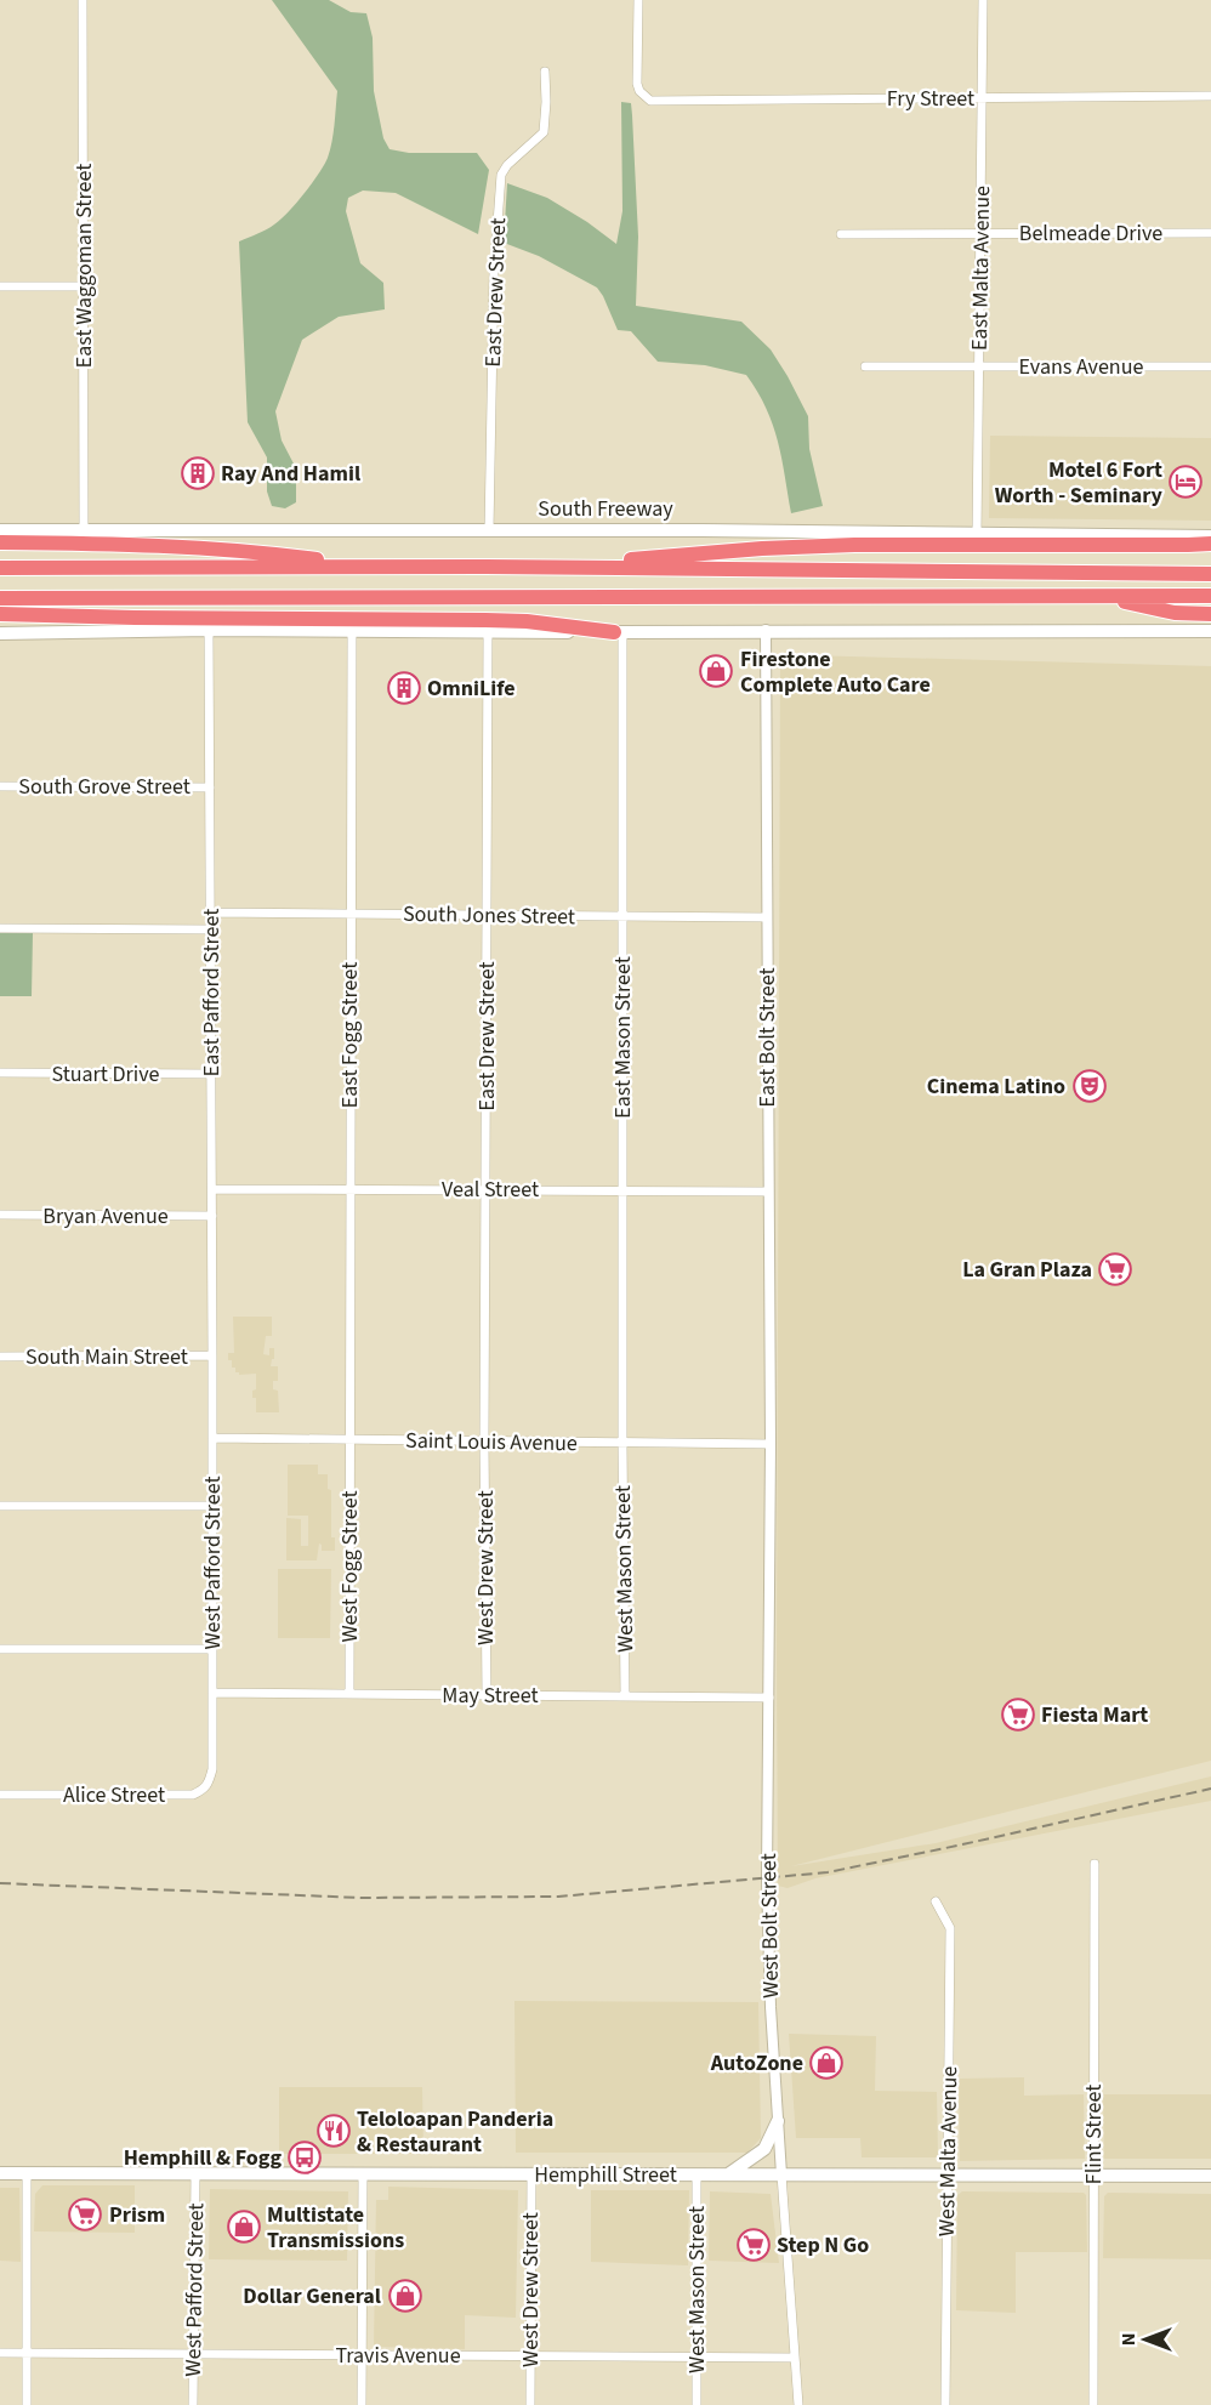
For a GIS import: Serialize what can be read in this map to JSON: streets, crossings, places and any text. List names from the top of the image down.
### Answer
{
  "streets": {
    "main road": ["South Freeway", "Hemphill Street"],
    "street": [
      "Fry Street",
      "Belmeade Drive",
      "East Waggoman Street",
      "East Malta Avenue",
      "East Drew Street",
      "Evans Avenue",
      "South Grove Street",
      "South Jones Street",
      "East Pafford Street",
      "East Fogg Street",
      "East Mason Street",
      "East Bolt Street",
      "Stuart Drive",
      "Veal Street",
      "Bryan Avenue",
      "South Main Street",
      "Saint Louis Avenue",
      "West Pafford Street",
      "West Fogg Street",
      "West Drew Street",
      "West Mason Street",
      "May Street",
      "Alice Street",
      "West Bolt Street",
      "Flint Street",
      "West Malta Avenue",
      "Travis Avenue"
    ]
  },
  "crossings": [
    ["Fry Street", "East Malta Avenue"],
    ["Belmeade Drive", "East Malta Avenue"],
    ["East Waggoman Street", "South Freeway"],
    ["East Malta Avenue", "Evans Avenue"],
    ["East Malta Avenue", "South Freeway"],
    ["East Drew Street", "South Freeway"],
    ["East Drew Street", "South Jones Street"],
    ["East Drew Street", "Veal Street"],
    ["East Drew Street", "Saint Louis Avenue"],
    ["East Drew Street", "West Drew Street"],
    ["South Grove Street", "East Pafford Street"],
    ["South Jones Street", "East Pafford Street"],
    ["South Jones Street", "East Fogg Street"],
    ["South Jones Street", "East Mason Street"],
    ["South Jones Street", "East Bolt Street"],
    ["East Pafford Street", "Stuart Drive"],
    ["East Pafford Street", "Veal Street"],
    ["East Pafford Street", "Bryan Avenue"],
    ["East Pafford Street", "South Main Street"],
    ["East Pafford Street", "West Pafford Street"],
    ["East Fogg Street", "Veal Street"],
    ["East Fogg Street", "Saint Louis Avenue"],
    ["East Fogg Street", "West Fogg Street"],
    ["East Mason Street", "Veal Street"],
    ["East Mason Street", "Saint Louis Avenue"],
    ["East Mason Street", "West Mason Street"],
    ["East Bolt Street", "Veal Street"],
    ["East Bolt Street", "Saint Louis Avenue"],
    ["East Bolt Street", "West Bolt Street"],
    ["South Main Street", "West Pafford Street"],
    ["Saint Louis Avenue", "West Pafford Street"],
    ["Saint Louis Avenue", "West Fogg Street"],
    ["Saint Louis Avenue", "West Drew Street"],
    ["Saint Louis Avenue", "West Mason Street"],
    ["Saint Louis Avenue", "West Bolt Street"],
    ["West Pafford Street", "May Street"],
    ["West Pafford Street", "Alice Street"],
    ["West Pafford Street", "Hemphill Street"],
    ["West Pafford Street", "Travis Avenue"],
    ["West Fogg Street", "May Street"],
    ["West Drew Street", "May Street"],
    ["West Drew Street", "Hemphill Street"],
    ["West Drew Street", "Travis Avenue"],
    ["West Mason Street", "May Street"],
    ["West Mason Street", "Hemphill Street"],
    ["West Mason Street", "Travis Avenue"],
    ["May Street", "West Bolt Street"],
    ["West Bolt Street", "Hemphill Street"],
    ["West Bolt Street", "Travis Avenue"],
    ["Flint Street", "Hemphill Street"],
    ["West Malta Avenue", "Hemphill Street"]
  ],
  "places": {
    "building": ["Ray And Hamil", "OmniLife"],
    "hotel": ["Motel 6 Fort Worth - Seminary"],
    "shop": [
      "Firestone Complete Auto Care",
      "AutoZone",
      "Multistate Transmissions",
      "Dollar General"
    ],
    "theatre": ["Cinema Latino"],
    "supermarket": [
      "La Gran Plaza",
      "Fiesta Mart",
      "Prism",
      "Step N Go"
    ],
    "restaurant": ["Teloloapan Panderia & Restaurant"],
    "bus stop": ["Hemphill & Fogg"]
  },
  "north": "left"
}
